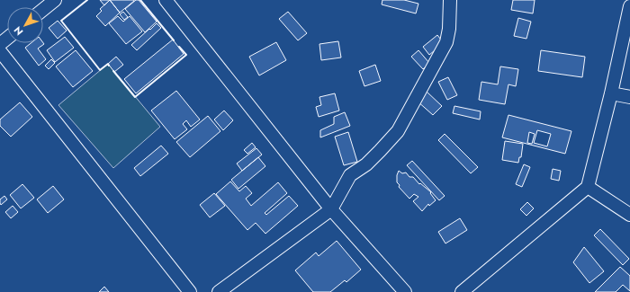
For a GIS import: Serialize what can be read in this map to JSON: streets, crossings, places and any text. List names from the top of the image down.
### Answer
{
  "north": "bottom left"
}
